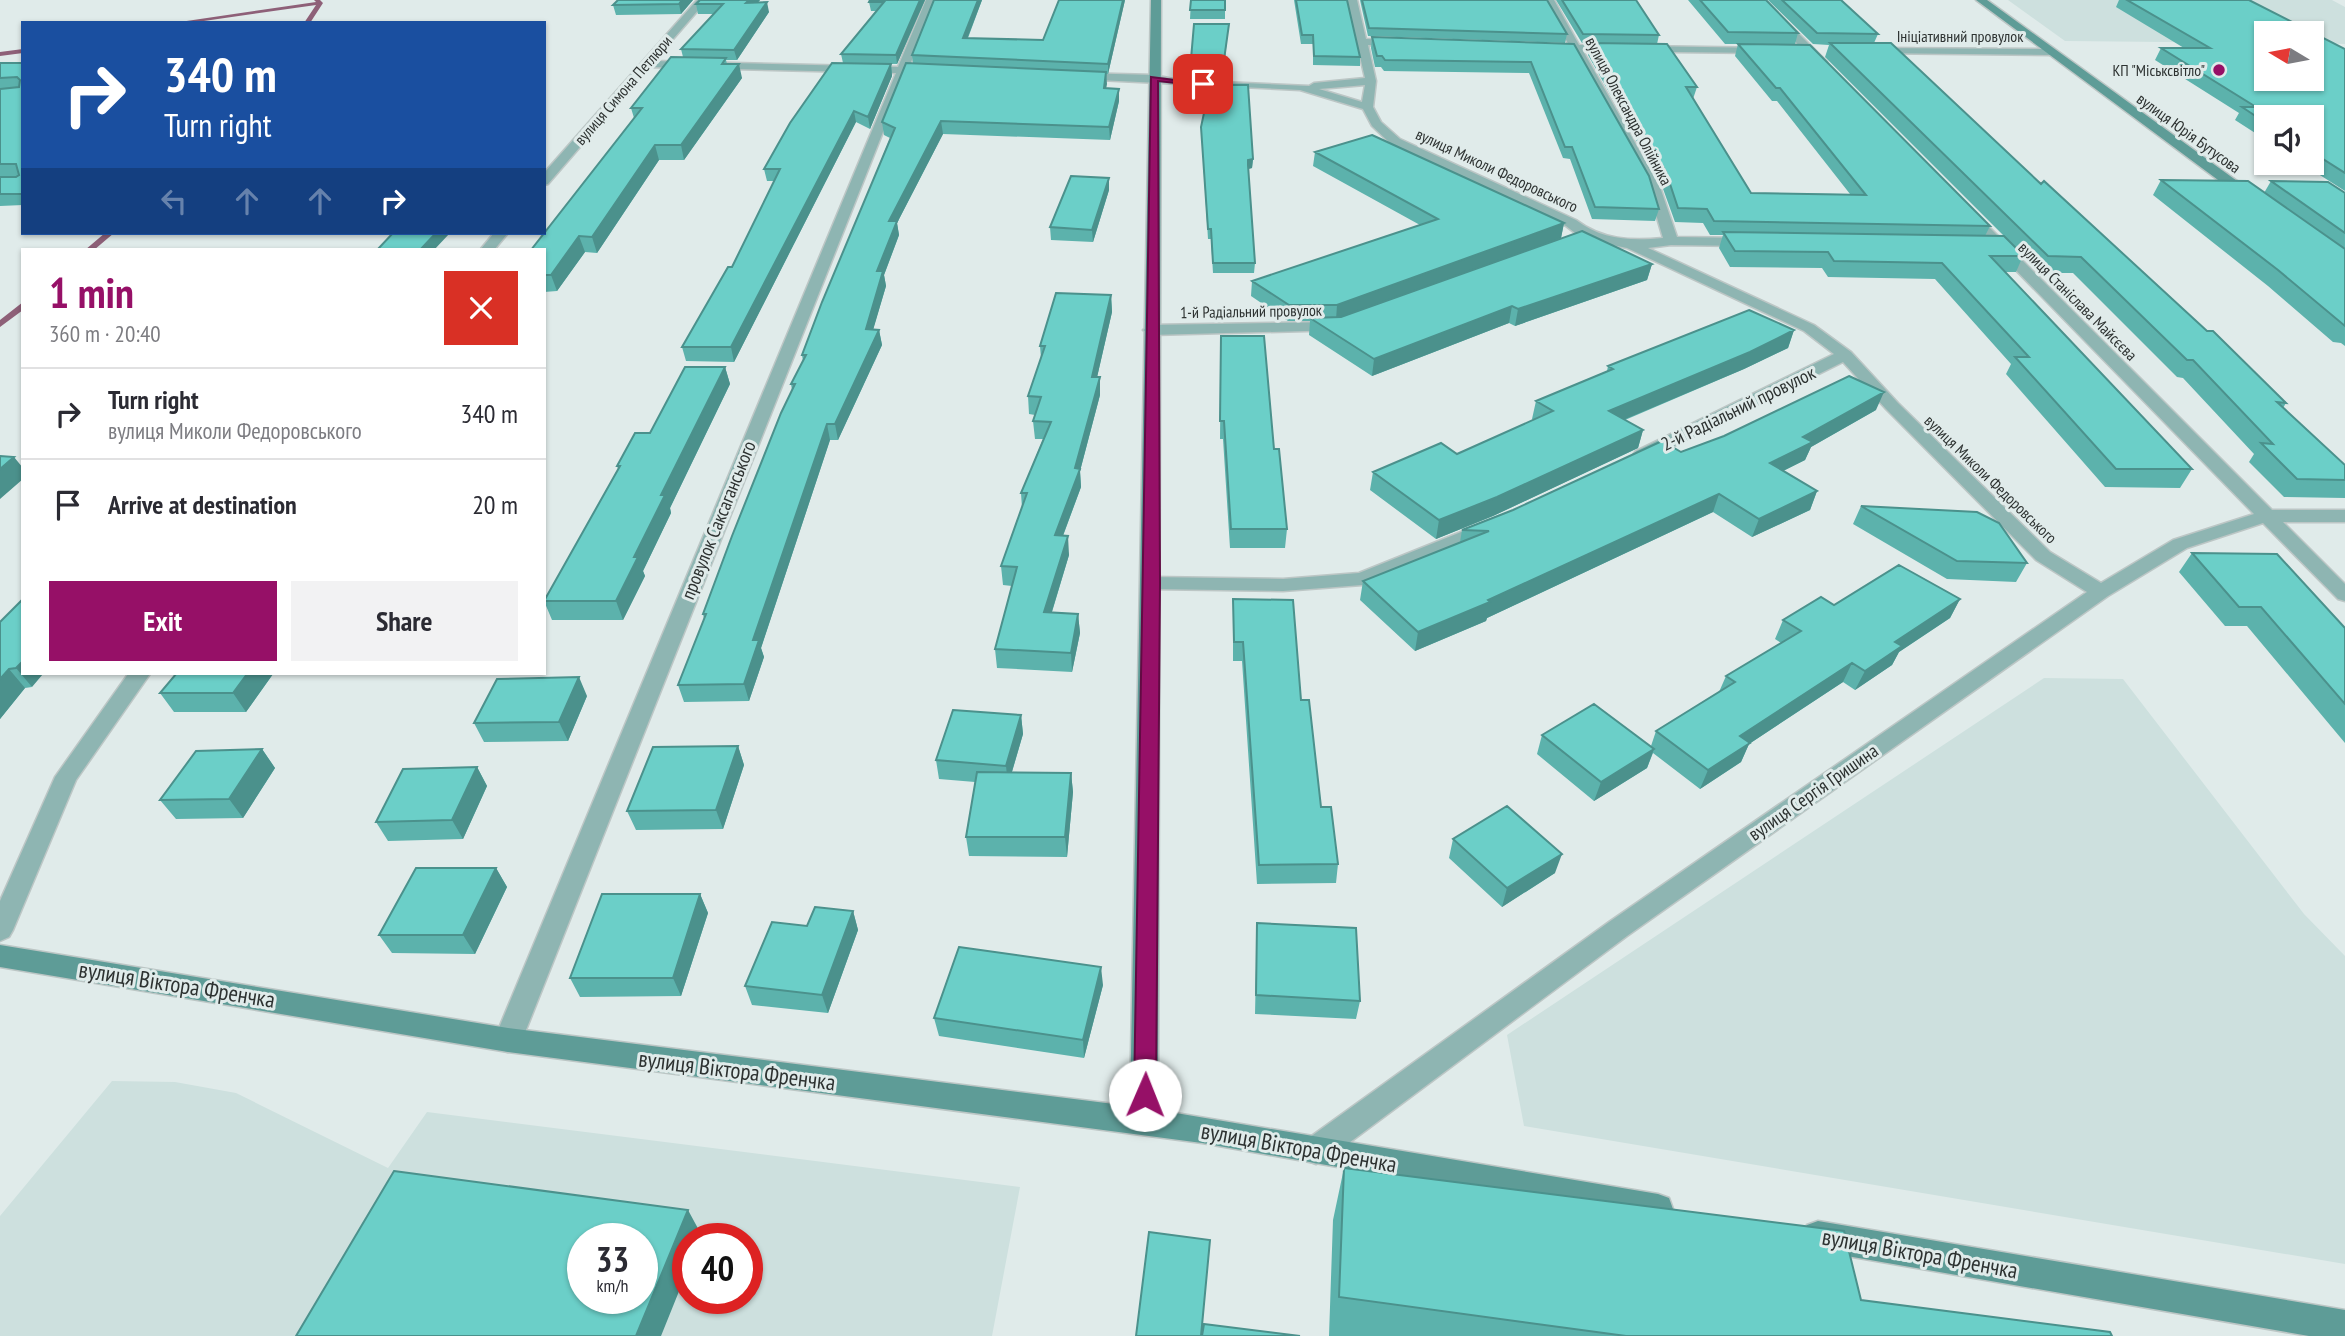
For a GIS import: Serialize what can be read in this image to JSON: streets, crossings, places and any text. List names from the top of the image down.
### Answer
{
  "streets": {
    "street": [
      "Ініціативний провулок",
      "вулиця Симона Петлюри",
      "вулиця Олександра Олійника",
      "вулиця Юрія Бутусова",
      "вулиця Миколи Федоровського",
      "вулиця Станіслава Майсєєва",
      "1-й Радіальний провулок",
      "2-й Радіальний провулок",
      "провулок Саксаганського",
      "вулиця Сергія Гришина",
      "вулиця Віктора Френчка"
    ]
  },
  "crossings": [
    ["Ініціативний провулок", "вулиця Юрія Бутусова"],
    ["вулиця Миколи Федоровського", "2-й Радіальний провулок"],
    ["вулиця Миколи Федоровського", "вулиця Сергія Гришина"],
    ["вулиця Станіслава Майсєєва", "вулиця Сергія Гришина"],
    ["провулок Саксаганського", "вулиця Віктора Френчка"],
    ["вулиця Сергія Гришина", "вулиця Віктора Френчка"]
  ],
  "places": ["КП \"Міськсвітло\""],
  "north": "left",
  "page": {
    "turn": ["340 m", "Turn right"],
    "heading": ["1 min", "360 m · 20:40"],
    "list": [
      {
        "name": "Turn right",
        "note": "вулиця Миколи Федоровського",
        "value": "340 m"
      },
      {
        "name": "Arrive at destination",
        "value": "20 m"
      }
    ],
    "buttons": ["Exit", "Share"],
    "speed": "33 km/h",
    "limit": "40"
  }
}
